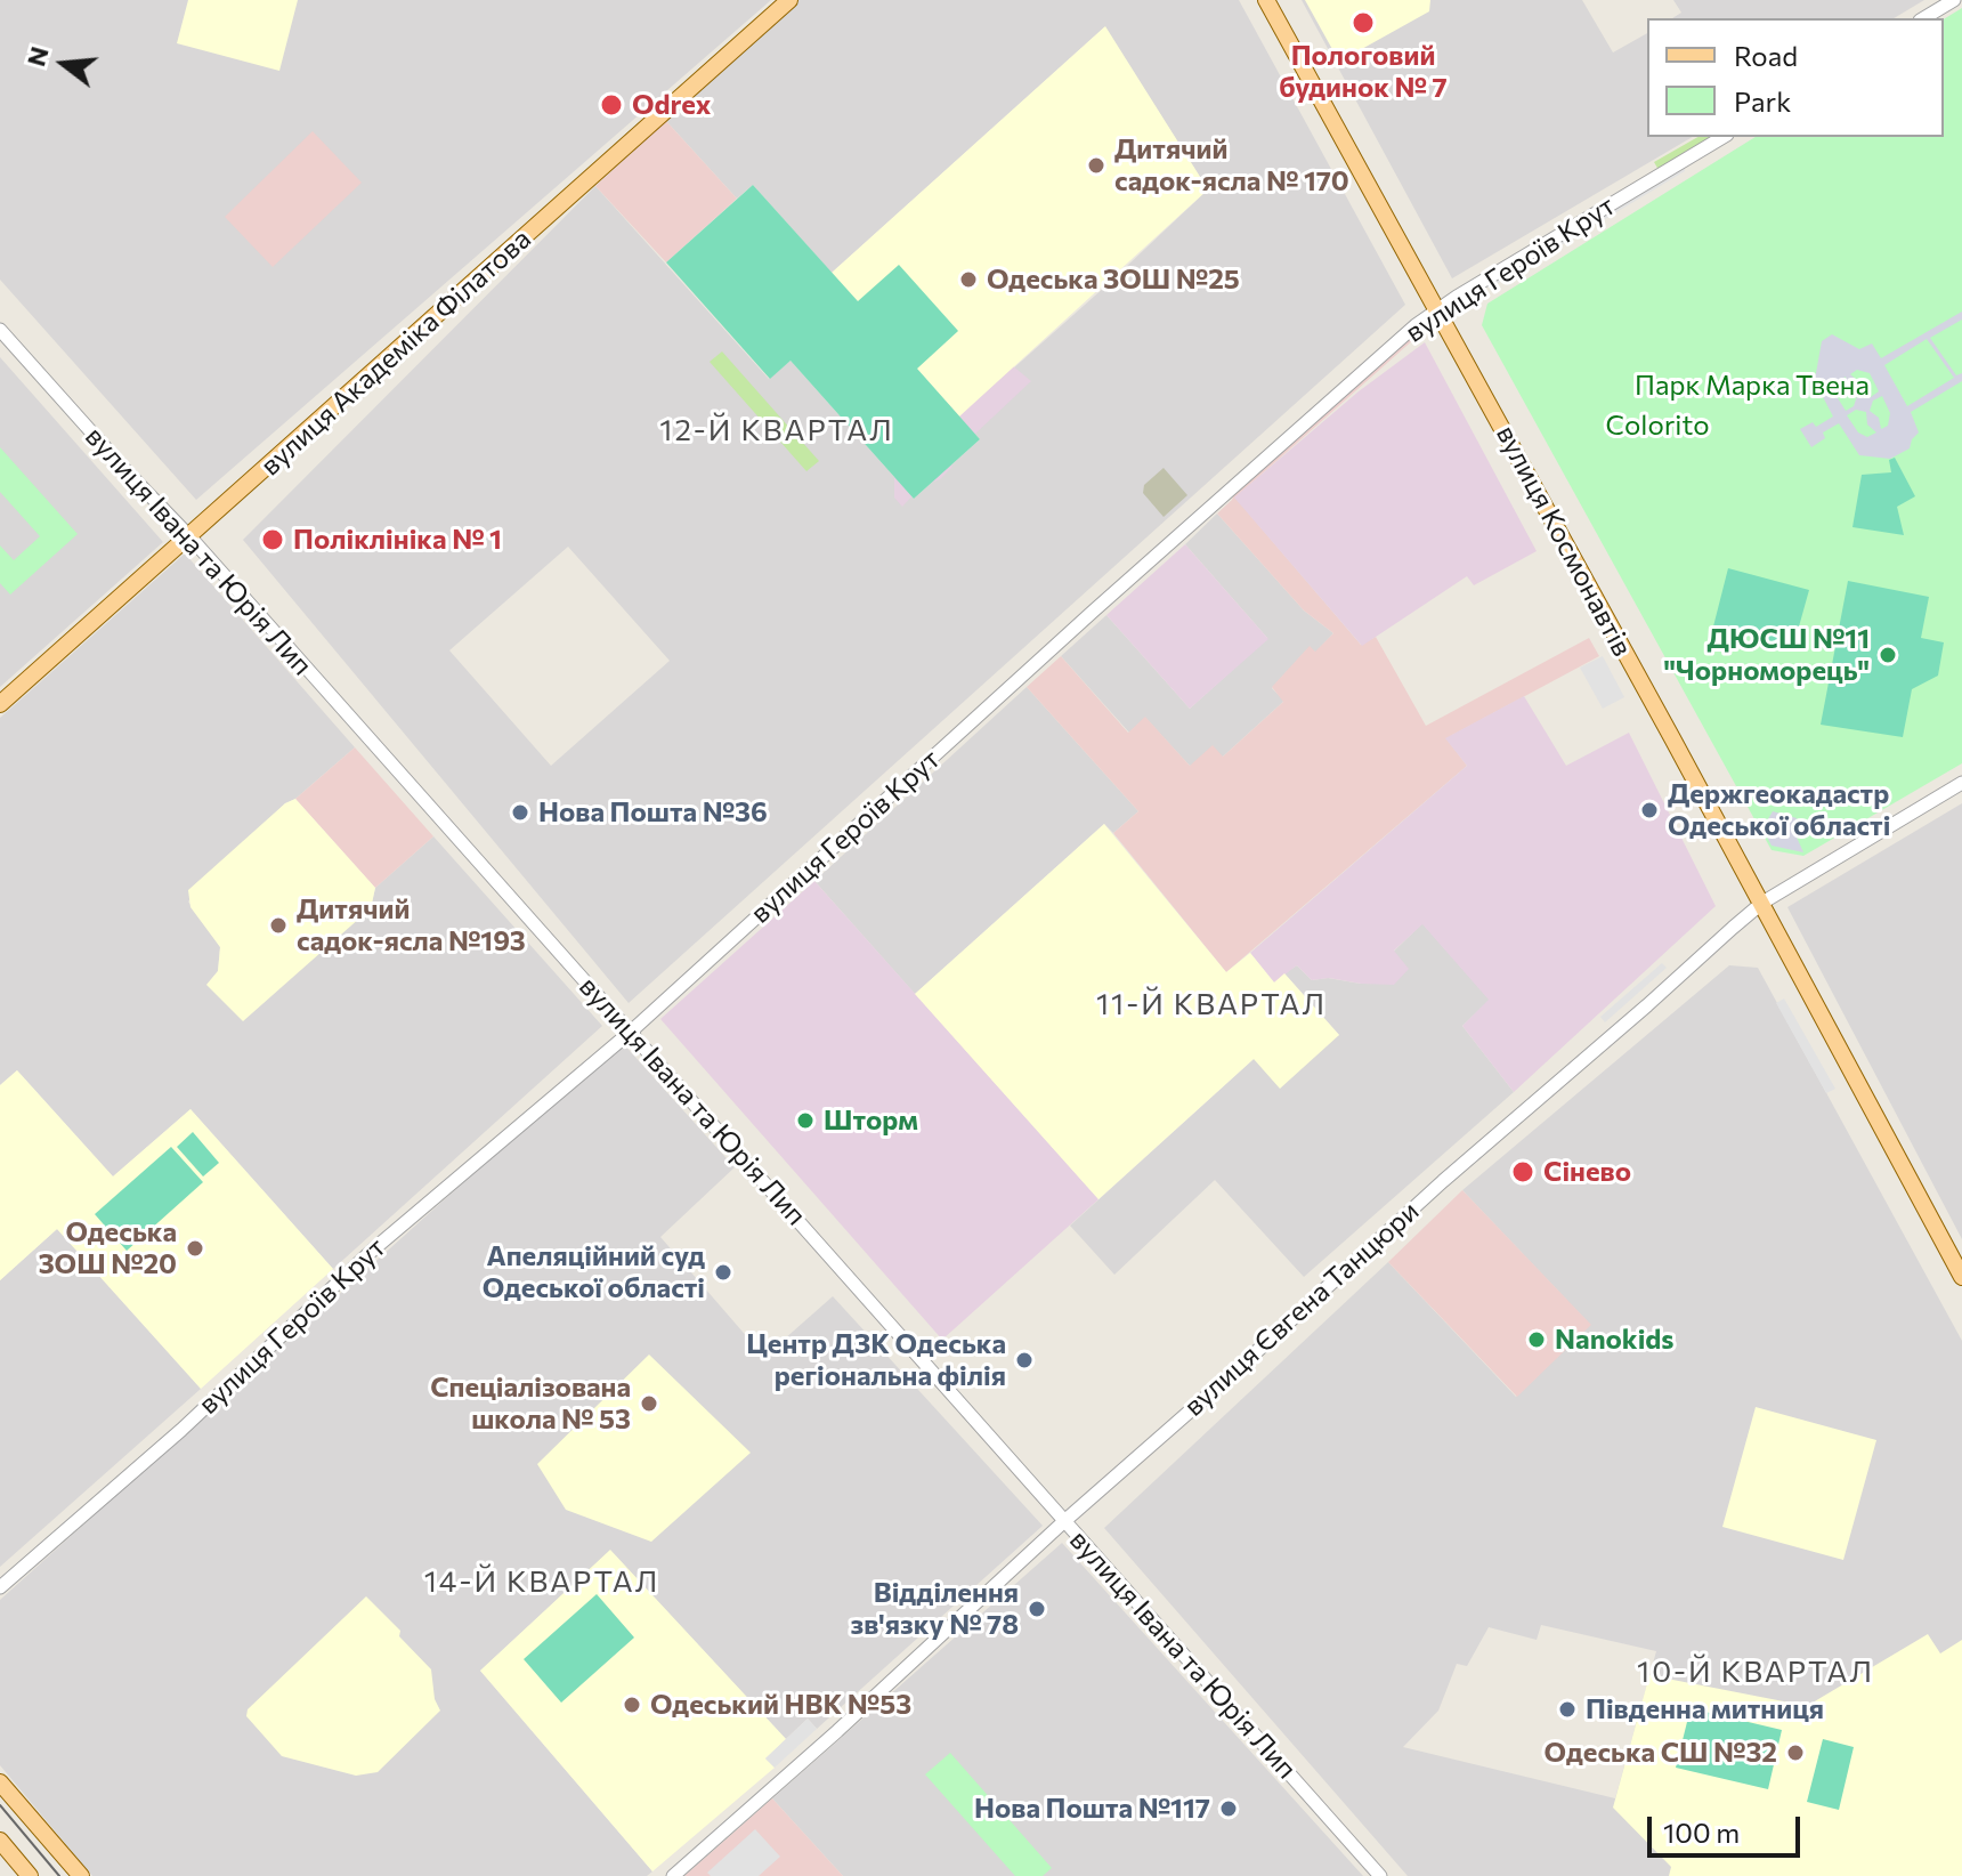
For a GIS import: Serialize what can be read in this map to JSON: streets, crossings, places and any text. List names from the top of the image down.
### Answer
{
  "streets": {
    "main road": ["вулиця Академіка Філатова", "вулиця Космонавтів"],
    "street": ["вулиця Героїв Крут", "вулиця Івана та Юрія Лип", "вулиця Євгена Танцюри"]
  },
  "crossings": [
    ["вулиця Героїв Крут", "вулиця Космонавтів"],
    ["вулиця Героїв Крут", "вулиця Івана та Юрія Лип"],
    ["вулиця Академіка Філатова", "вулиця Івана та Юрія Лип"],
    ["вулиця Космонавтів", "вулиця Євгена Танцюри"],
    ["вулиця Івана та Юрія Лип", "вулиця Євгена Танцюри"]
  ],
  "districts": [
    "12-Й КВАРТАЛ",
    "11-Й КВАРТАЛ",
    "14-Й КВАРТАЛ",
    "10-Й КВАРТАЛ"
  ],
  "parks": ["Парк Марка Твена", "Colorito"],
  "places": [
    "Пологовий будинок № 7",
    "Odrex",
    "Дитячий садок-ясла № 170",
    "Одеська ЗОШ №25",
    "Поліклініка № 1",
    "ДЮСШ №11 \"Чорноморець\"",
    "Держгеокадастр Одеської області",
    "Нова Пошта №36",
    "Дитячий садок-ясла №193",
    "Шторм",
    "Сінево",
    "Одеська ЗОШ №20",
    "Апеляційний суд Одеської області",
    "Nanokids",
    "Центр ДЗК Одеська регіональна філія",
    "Спеціалізована школа № 53",
    "Відділення зв'язку № 78",
    "Одеський НВК №53",
    "Південна митниця",
    "Одеська СШ №32",
    "Нова Пошта №117"
  ],
  "legend": ["Road", "Park"],
  "scale_bar": "100 m",
  "north": "left"
}
